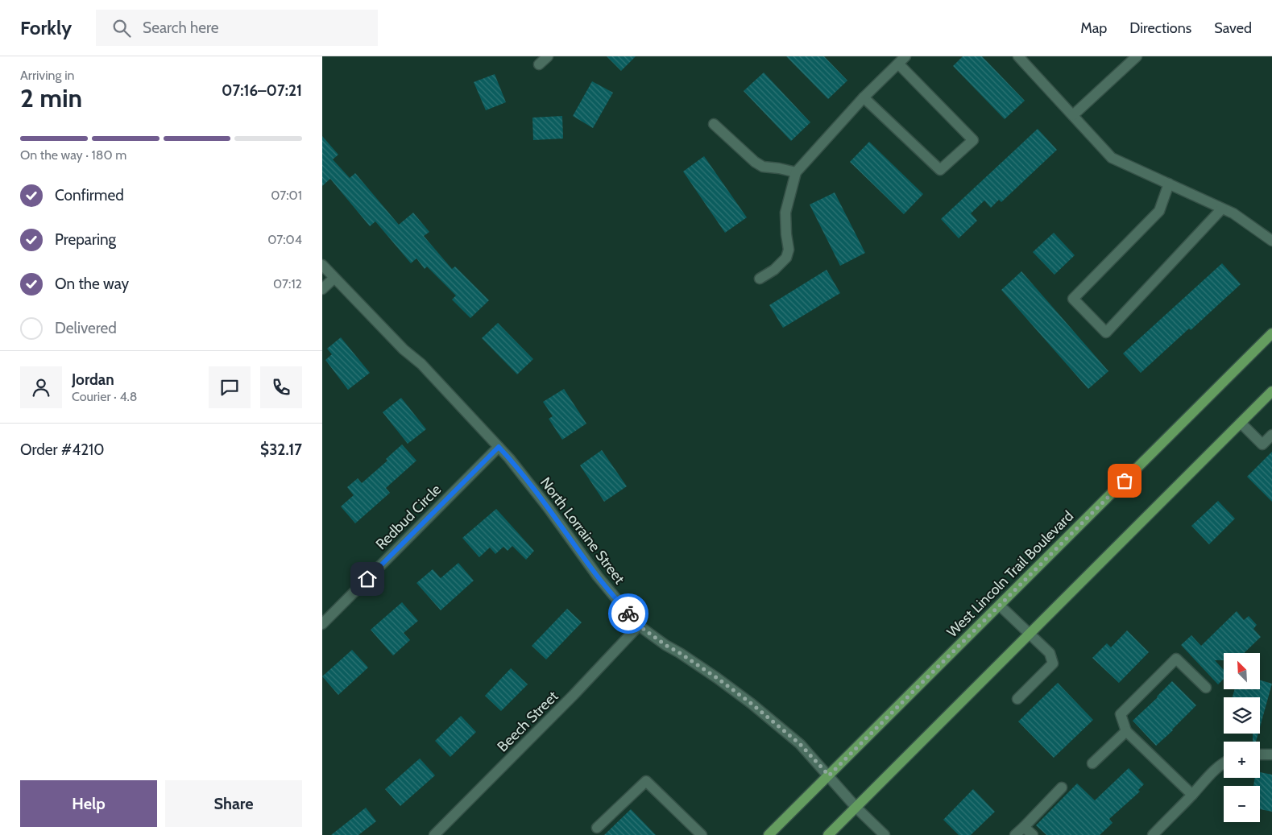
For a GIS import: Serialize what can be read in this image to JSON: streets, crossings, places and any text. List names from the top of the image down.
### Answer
{
  "streets": {
    "main road": ["West Lincoln Trail Boulevard"],
    "street": ["Redbud Circle", "North Lorraine Street", "Beech Street"]
  },
  "crossings": [
    ["Redbud Circle", "North Lorraine Street"],
    ["North Lorraine Street", "West Lincoln Trail Boulevard"],
    ["North Lorraine Street", "Beech Street"]
  ],
  "north": "top left",
  "page": {
    "header": "Forkly",
    "search": "Search here",
    "nav": ["Map", "Directions", "Saved"],
    "heading": ["2 min", "Arriving in", "07:16–07:21"],
    "panel": [
      "Jordan",
      "Courier · 4.8",
      "Order #4210",
      "$32.17"
    ],
    "bar": "On the way · 180 m",
    "list": [
      ["Confirmed", "07:01"],
      ["Preparing", "07:04"],
      ["On the way", "07:12"],
      "Delivered"
    ],
    "map_buttons": ["+", "−"],
    "buttons": ["Help", "Share"]
  }
}
